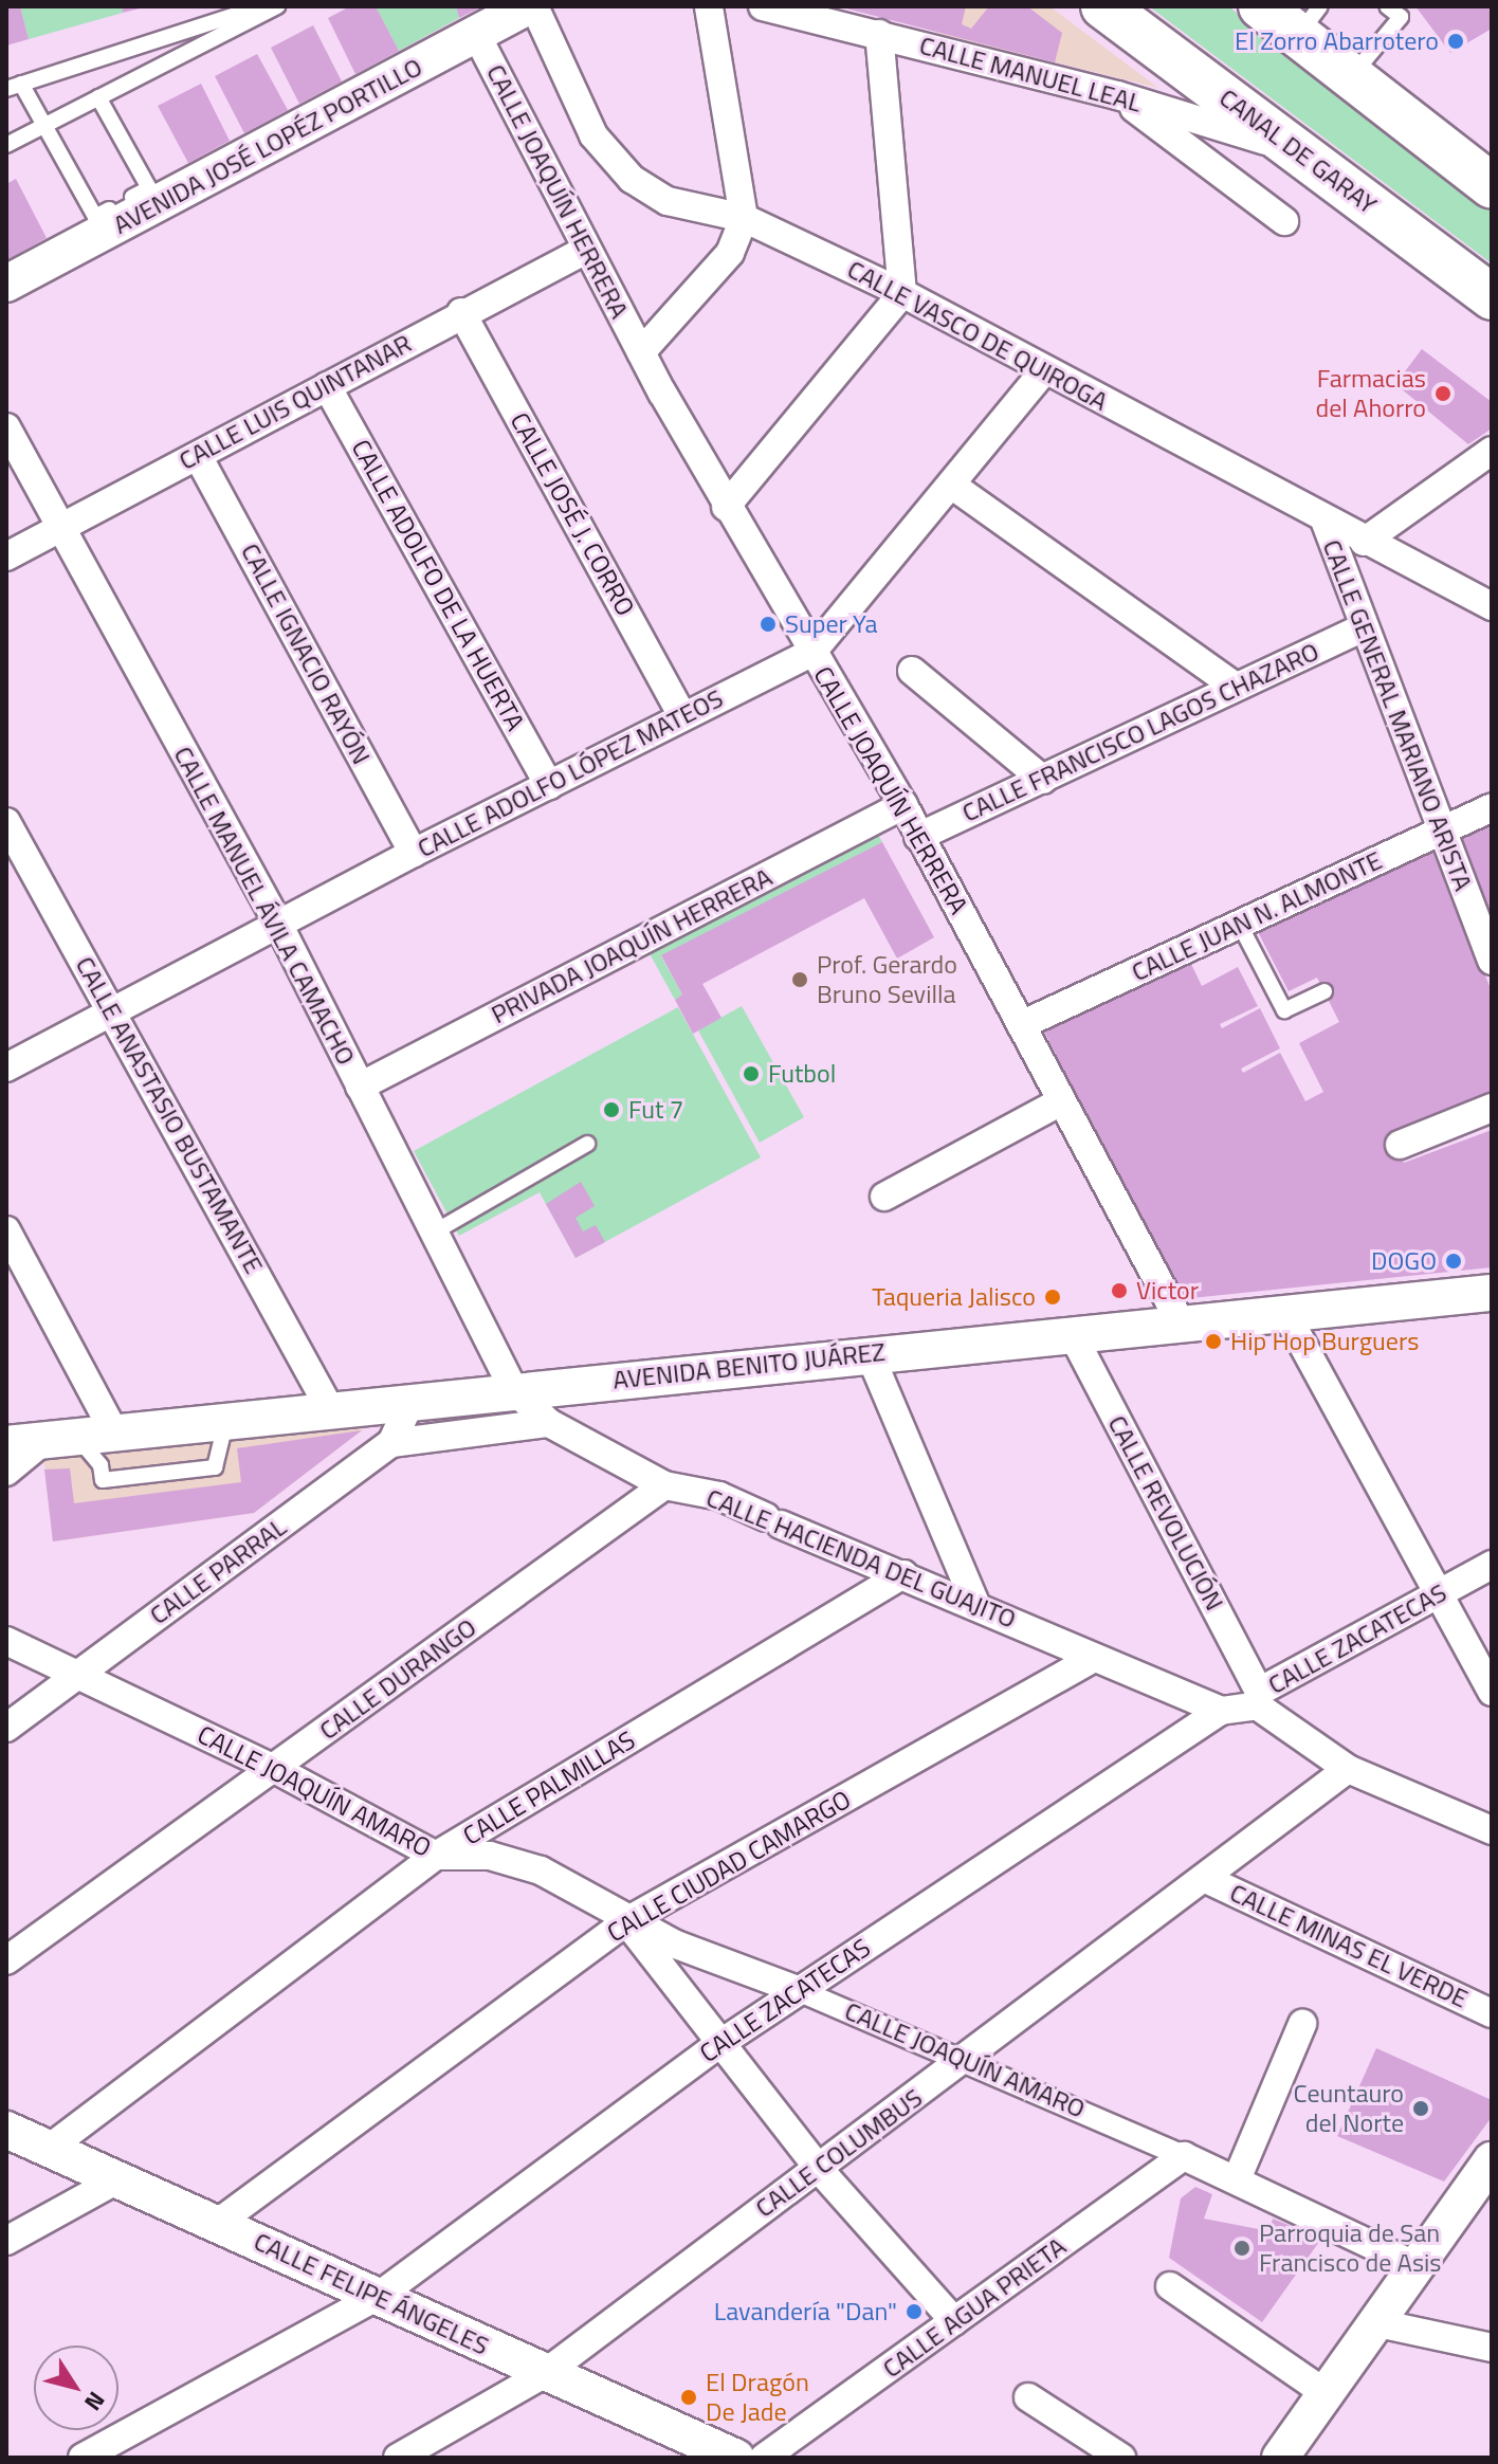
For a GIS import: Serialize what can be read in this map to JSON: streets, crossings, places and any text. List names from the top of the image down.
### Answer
{
  "streets": {
    "main road": ["CANAL DE GARAY"],
    "street": [
      "CALLE MANUEL LEAL",
      "AVENIDA JOSÉ LOPÉZ PORTILLO",
      "CALLE JOAQUÍN HERRERA",
      "CALLE VASCO DE QUIROGA",
      "CALLE LUIS QUINTANAR",
      "CALLE JOSÉ J. CORRO",
      "CALLE ADOLFO DE LA HUERTA",
      "CALLE IGNACIO RAYÓN",
      "CALLE GENERAL MARIANO ARISTA",
      "CALLE FRANCISCO LAGOS CHAZARO",
      "CALLE ADOLFO LÓPEZ MATEOS",
      "CALLE MANUEL ÁVILA CAMACHO",
      "CALLE JUAN N. ALMONTE",
      "PRIVADA JOAQUÍN HERRERA",
      "CALLE ANASTASIO BUSTAMANTE",
      "AVENIDA BENITO JUÁREZ",
      "CALLE REVOLUCIÓN",
      "CALLE HACIENDA DEL GUAJITO",
      "CALLE PARRAL",
      "CALLE ZACATECAS",
      "CALLE DURANGO",
      "CALLE PALMILLAS",
      "CALLE JOAQUÍN AMARO",
      "CALLE CIUDAD CAMARGO",
      "CALLE MINAS EL VERDE",
      "CALLE COLUMBUS",
      "CALLE FELIPE ÁNGELES",
      "CALLE AGUA PRIETA"
    ]
  },
  "crossings": [
    ["CALLE MANUEL LEAL", "CANAL DE GARAY"],
    ["AVENIDA JOSÉ LOPÉZ PORTILLO", "CALLE JOAQUÍN HERRERA"],
    ["AVENIDA JOSÉ LOPÉZ PORTILLO", "CALLE VASCO DE QUIROGA"],
    ["CALLE JOAQUÍN HERRERA", "CALLE LUIS QUINTANAR"],
    ["CALLE JOAQUÍN HERRERA", "CALLE FRANCISCO LAGOS CHAZARO"],
    ["CALLE JOAQUÍN HERRERA", "CALLE ADOLFO LÓPEZ MATEOS"],
    ["CALLE JOAQUÍN HERRERA", "CALLE JUAN N. ALMONTE"],
    ["CALLE JOAQUÍN HERRERA", "PRIVADA JOAQUÍN HERRERA"],
    ["CALLE JOAQUÍN HERRERA", "AVENIDA BENITO JUÁREZ"],
    ["CALLE VASCO DE QUIROGA", "CALLE GENERAL MARIANO ARISTA"],
    ["CALLE VASCO DE QUIROGA", "CALLE ADOLFO LÓPEZ MATEOS"],
    ["CALLE LUIS QUINTANAR", "CALLE JOSÉ J. CORRO"],
    ["CALLE LUIS QUINTANAR", "CALLE ADOLFO DE LA HUERTA"],
    ["CALLE LUIS QUINTANAR", "CALLE IGNACIO RAYÓN"],
    ["CALLE LUIS QUINTANAR", "CALLE MANUEL ÁVILA CAMACHO"],
    ["CALLE JOSÉ J. CORRO", "CALLE ADOLFO LÓPEZ MATEOS"],
    ["CALLE ADOLFO DE LA HUERTA", "CALLE ADOLFO LÓPEZ MATEOS"],
    ["CALLE IGNACIO RAYÓN", "CALLE ADOLFO LÓPEZ MATEOS"],
    ["CALLE GENERAL MARIANO ARISTA", "CALLE FRANCISCO LAGOS CHAZARO"],
    ["CALLE GENERAL MARIANO ARISTA", "CALLE JUAN N. ALMONTE"],
    ["CALLE ADOLFO LÓPEZ MATEOS", "CALLE MANUEL ÁVILA CAMACHO"],
    ["CALLE ADOLFO LÓPEZ MATEOS", "CALLE ANASTASIO BUSTAMANTE"],
    ["CALLE MANUEL ÁVILA CAMACHO", "PRIVADA JOAQUÍN HERRERA"],
    ["CALLE MANUEL ÁVILA CAMACHO", "AVENIDA BENITO JUÁREZ"],
    ["CALLE MANUEL ÁVILA CAMACHO", "CALLE HACIENDA DEL GUAJITO"],
    ["CALLE ANASTASIO BUSTAMANTE", "AVENIDA BENITO JUÁREZ"],
    ["AVENIDA BENITO JUÁREZ", "CALLE REVOLUCIÓN"],
    ["AVENIDA BENITO JUÁREZ", "CALLE HACIENDA DEL GUAJITO"],
    ["AVENIDA BENITO JUÁREZ", "CALLE PARRAL"],
    ["CALLE REVOLUCIÓN", "CALLE ZACATECAS"],
    ["CALLE HACIENDA DEL GUAJITO", "CALLE ZACATECAS"],
    ["CALLE HACIENDA DEL GUAJITO", "CALLE DURANGO"],
    ["CALLE HACIENDA DEL GUAJITO", "CALLE PALMILLAS"],
    ["CALLE HACIENDA DEL GUAJITO", "CALLE CIUDAD CAMARGO"],
    ["CALLE PARRAL", "CALLE JOAQUÍN AMARO"],
    ["CALLE ZACATECAS", "CALLE JOAQUÍN AMARO"],
    ["CALLE ZACATECAS", "CALLE FELIPE ÁNGELES"],
    ["CALLE DURANGO", "CALLE JOAQUÍN AMARO"],
    ["CALLE PALMILLAS", "CALLE JOAQUÍN AMARO"],
    ["CALLE PALMILLAS", "CALLE FELIPE ÁNGELES"],
    ["CALLE JOAQUÍN AMARO", "CALLE CIUDAD CAMARGO"],
    ["CALLE JOAQUÍN AMARO", "CALLE COLUMBUS"],
    ["CALLE JOAQUÍN AMARO", "CALLE AGUA PRIETA"],
    ["CALLE CIUDAD CAMARGO", "CALLE FELIPE ÁNGELES"],
    ["CALLE MINAS EL VERDE", "CALLE COLUMBUS"],
    ["CALLE COLUMBUS", "CALLE FELIPE ÁNGELES"]
  ],
  "places": [
    "El Zorro Abarrotero",
    "Farmacias del Ahorro",
    "Super Ya",
    "Prof. Gerardo Bruno Sevilla",
    "Futbol",
    "Fut 7",
    "DOGO",
    "Victor",
    "Taqueria Jalisco",
    "Hip Hop Burguers",
    "Ceuntauro del Norte",
    "Parroquia de San Francisco de Asis",
    "Lavandería \"Dan\"",
    "El Dragón De Jade"
  ],
  "north": "bottom right"
}
